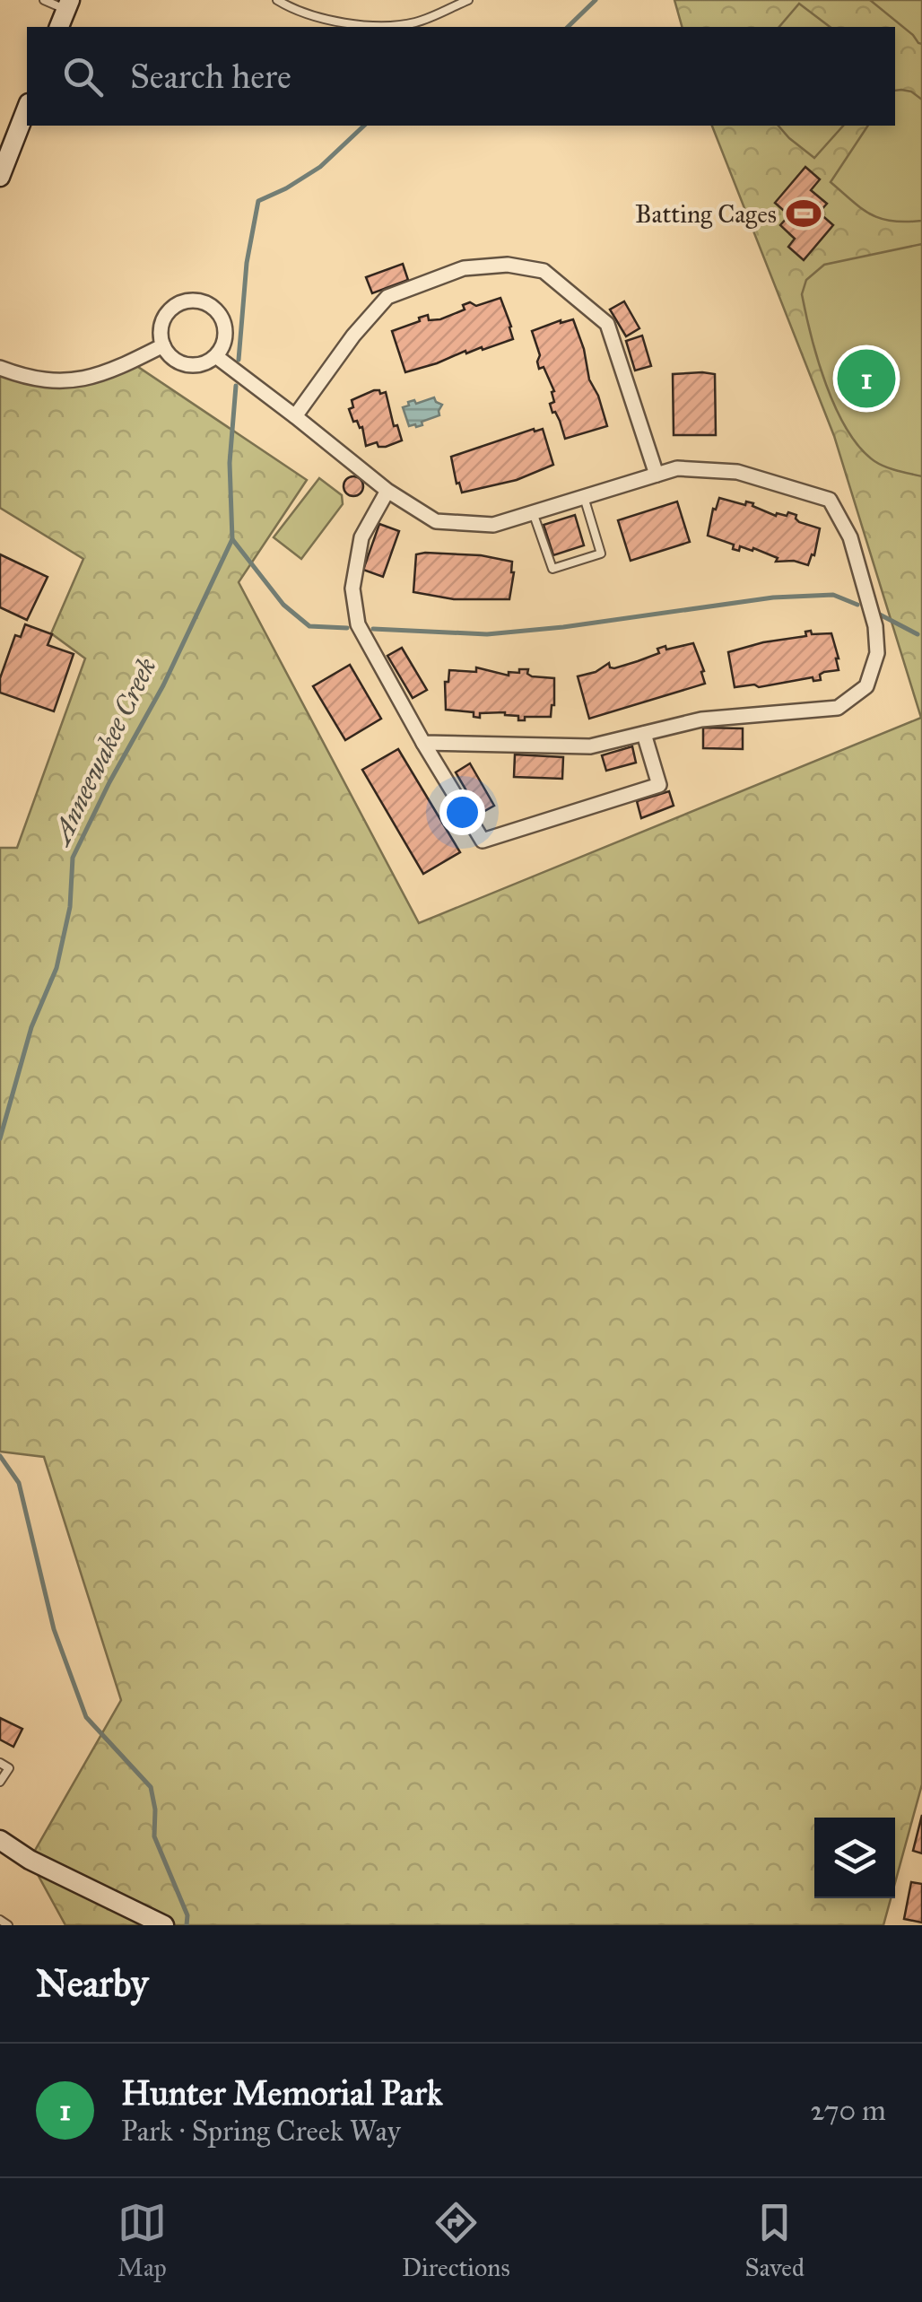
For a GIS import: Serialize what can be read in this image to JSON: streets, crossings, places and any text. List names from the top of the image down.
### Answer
{
  "water": ["Anneewakee Creek"],
  "places": {
    "sports": ["Batting Cages"]
  },
  "page": {
    "search": "Search here",
    "pins": "1",
    "heading": "Nearby",
    "list": [
      {
        "mark": "1",
        "name": "Hunter Memorial Park",
        "note": "Park · Spring Creek Way",
        "value": "270 m"
      }
    ],
    "nav": ["Map", "Directions", "Saved"]
  }
}
